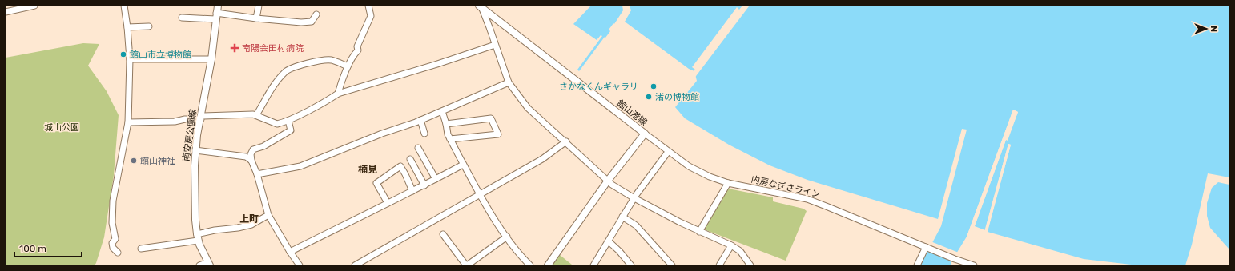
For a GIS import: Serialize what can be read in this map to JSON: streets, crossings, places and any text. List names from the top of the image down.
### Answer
{
  "streets": {
    "main road": ["館山港線", "南安房公園線"],
    "street": ["内房なぎさライン"]
  },
  "crossings": [
    ["館山港線", "内房なぎさライン"]
  ],
  "districts": ["楠見", "上町"],
  "parks": ["城山公園"],
  "places": {
    "health": ["南陽会田村病院"],
    "other": [
      "館山市立博物館",
      "さかなくんギャラリー",
      "渚の博物館",
      "館山神社"
    ]
  },
  "scale_bar": "100 m",
  "north": "right"
}
